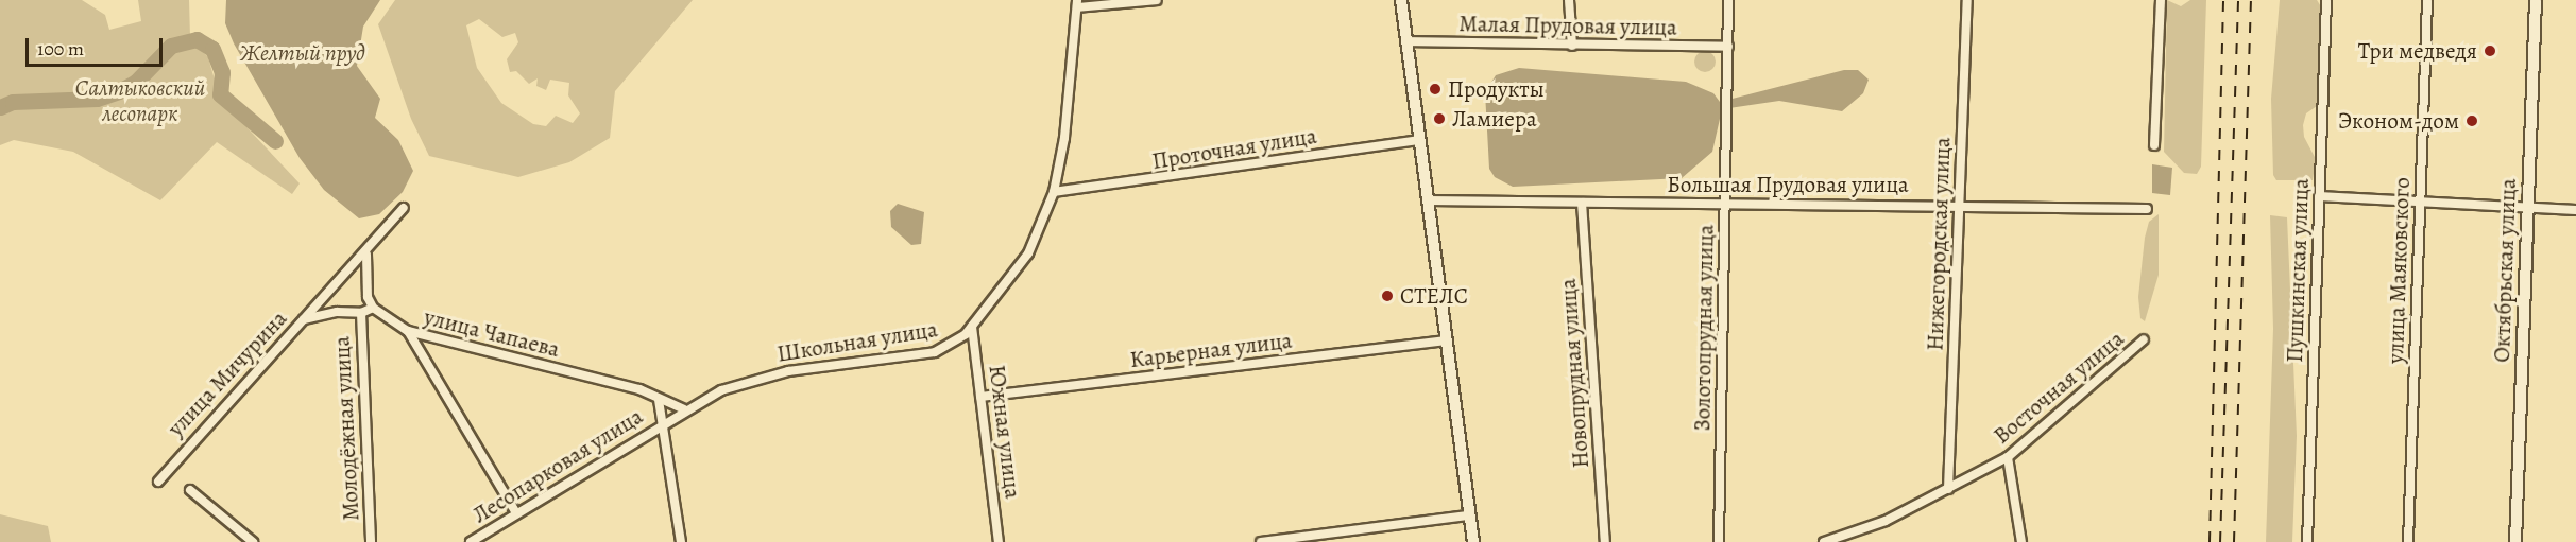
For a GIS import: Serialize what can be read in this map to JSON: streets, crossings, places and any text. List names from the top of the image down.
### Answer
{
  "streets": {
    "main road": ["Октябрьская улица"],
    "street": [
      "Малая Прудовая улица",
      "Проточная улица",
      "Большая Прудовая улица",
      "Нижегородская улица",
      "Пушкинская улица",
      "улица Маяковского",
      "Золотопрудная улица",
      "улица Чапаева",
      "Школьная улица",
      "Карьерная улица",
      "улица Мичурина",
      "Новопрудная улица",
      "Восточная улица",
      "Молодёжная улица",
      "Южная улица",
      "Лесопарковая улица"
    ]
  },
  "crossings": [
    ["Малая Прудовая улица", "Золотопрудная улица"],
    ["Проточная улица", "Школьная улица"],
    ["Большая Прудовая улица", "Нижегородская улица"],
    ["Большая Прудовая улица", "Золотопрудная улица"],
    ["Большая Прудовая улица", "Новопрудная улица"],
    ["Нижегородская улица", "Восточная улица"],
    ["улица Чапаева", "Школьная улица"],
    ["улица Чапаева", "улица Мичурина"],
    ["Школьная улица", "Южная улица"],
    ["Школьная улица", "Лесопарковая улица"],
    ["Карьерная улица", "Южная улица"],
    ["улица Мичурина", "Молодёжная улица"]
  ],
  "water": ["Желтый пруд"],
  "parks": ["Салтыковский лесопарк"],
  "places": [
    "Три медведя",
    "Продукты",
    "Ламиера",
    "Эконом-дом",
    "СТЕЛС"
  ],
  "scale_bar": "100 m"
}
